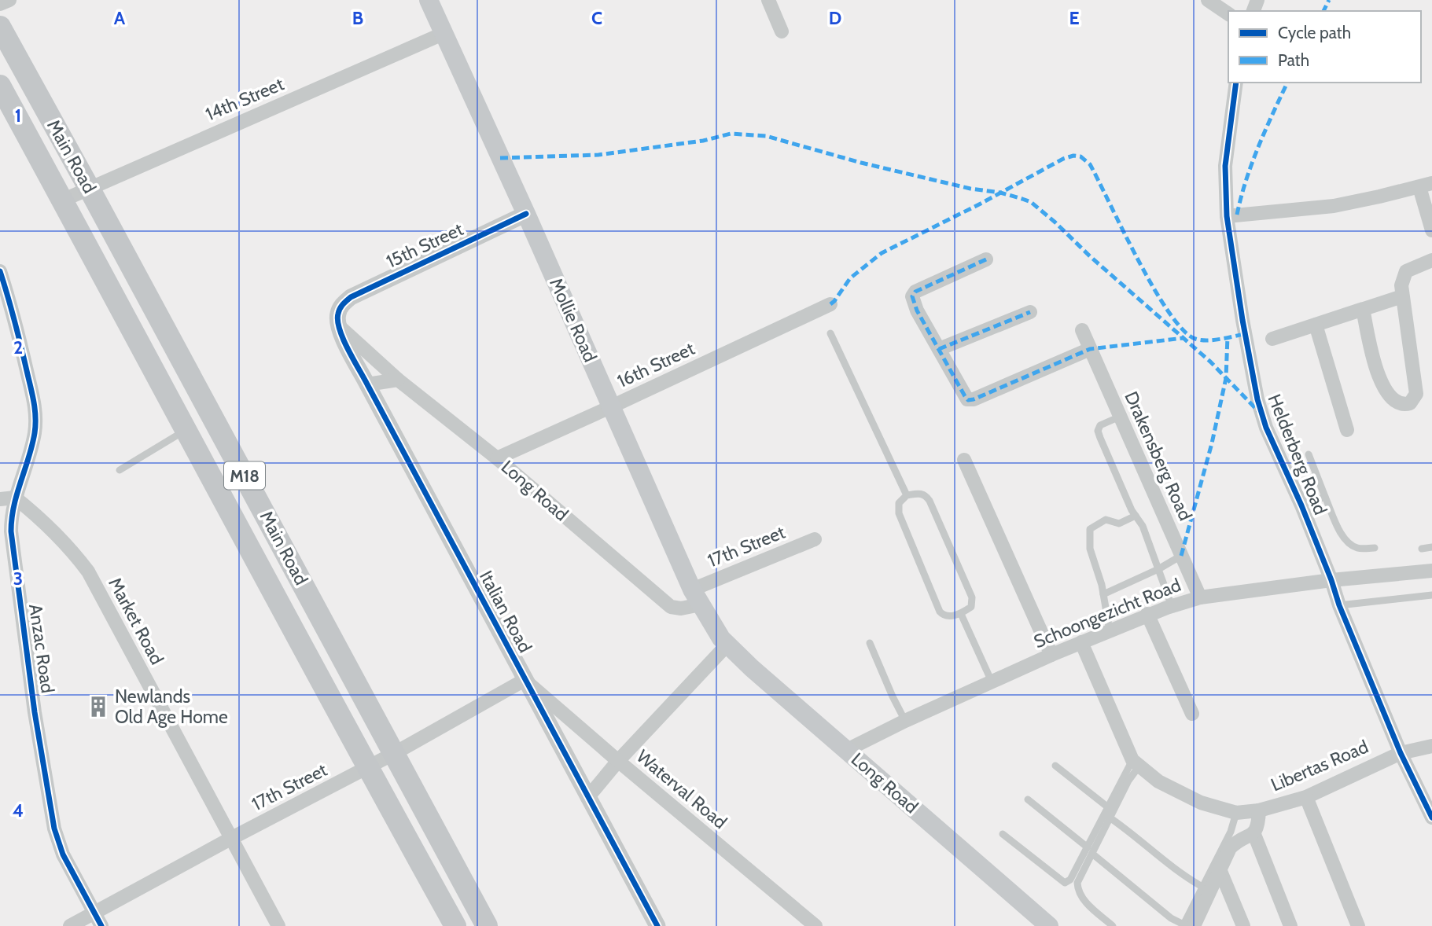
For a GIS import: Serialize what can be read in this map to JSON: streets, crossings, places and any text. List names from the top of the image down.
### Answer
{
  "streets": {
    "main road": [
      "Main Road",
      "Mollie Road",
      "M18",
      "Long Road"
    ],
    "street": [
      "14th Street",
      "15th Street",
      "16th Street",
      "Helderberg Road",
      "Drakensberg Road",
      "17th Street",
      "Italian Road",
      "Schoongezicht Road",
      "Market Road",
      "Anzac Road",
      "Libertas Road",
      "Waterval Road"
    ]
  },
  "crossings": [
    ["14th Street", "Main Road"],
    ["14th Street", "Mollie Road"],
    ["Main Road", "17th Street"],
    ["15th Street", "Mollie Road"],
    ["15th Street", "Long Road"],
    ["15th Street", "Italian Road"],
    ["Mollie Road", "16th Street"],
    ["Mollie Road", "Long Road"],
    ["Mollie Road", "17th Street"],
    ["16th Street", "Long Road"],
    ["Helderberg Road", "Schoongezicht Road"],
    ["Helderberg Road", "Libertas Road"],
    ["Drakensberg Road", "Schoongezicht Road"],
    ["Long Road", "17th Street"],
    ["Long Road", "Italian Road"],
    ["Long Road", "Schoongezicht Road"],
    ["17th Street", "Italian Road"],
    ["17th Street", "Market Road"],
    ["17th Street", "Anzac Road"],
    ["17th Street", "Waterval Road"],
    ["Italian Road", "Waterval Road"],
    ["Schoongezicht Road", "Libertas Road"],
    ["Market Road", "Anzac Road"]
  ],
  "places": {
    "building": ["Newlands Old Age Home"]
  },
  "legend": ["Cycle path", "Path"],
  "grid": {
    "columns": [
      "A",
      "B",
      "C",
      "D",
      "E"
    ],
    "rows": [
      "1",
      "2",
      "3",
      "4"
    ]
  }
}
